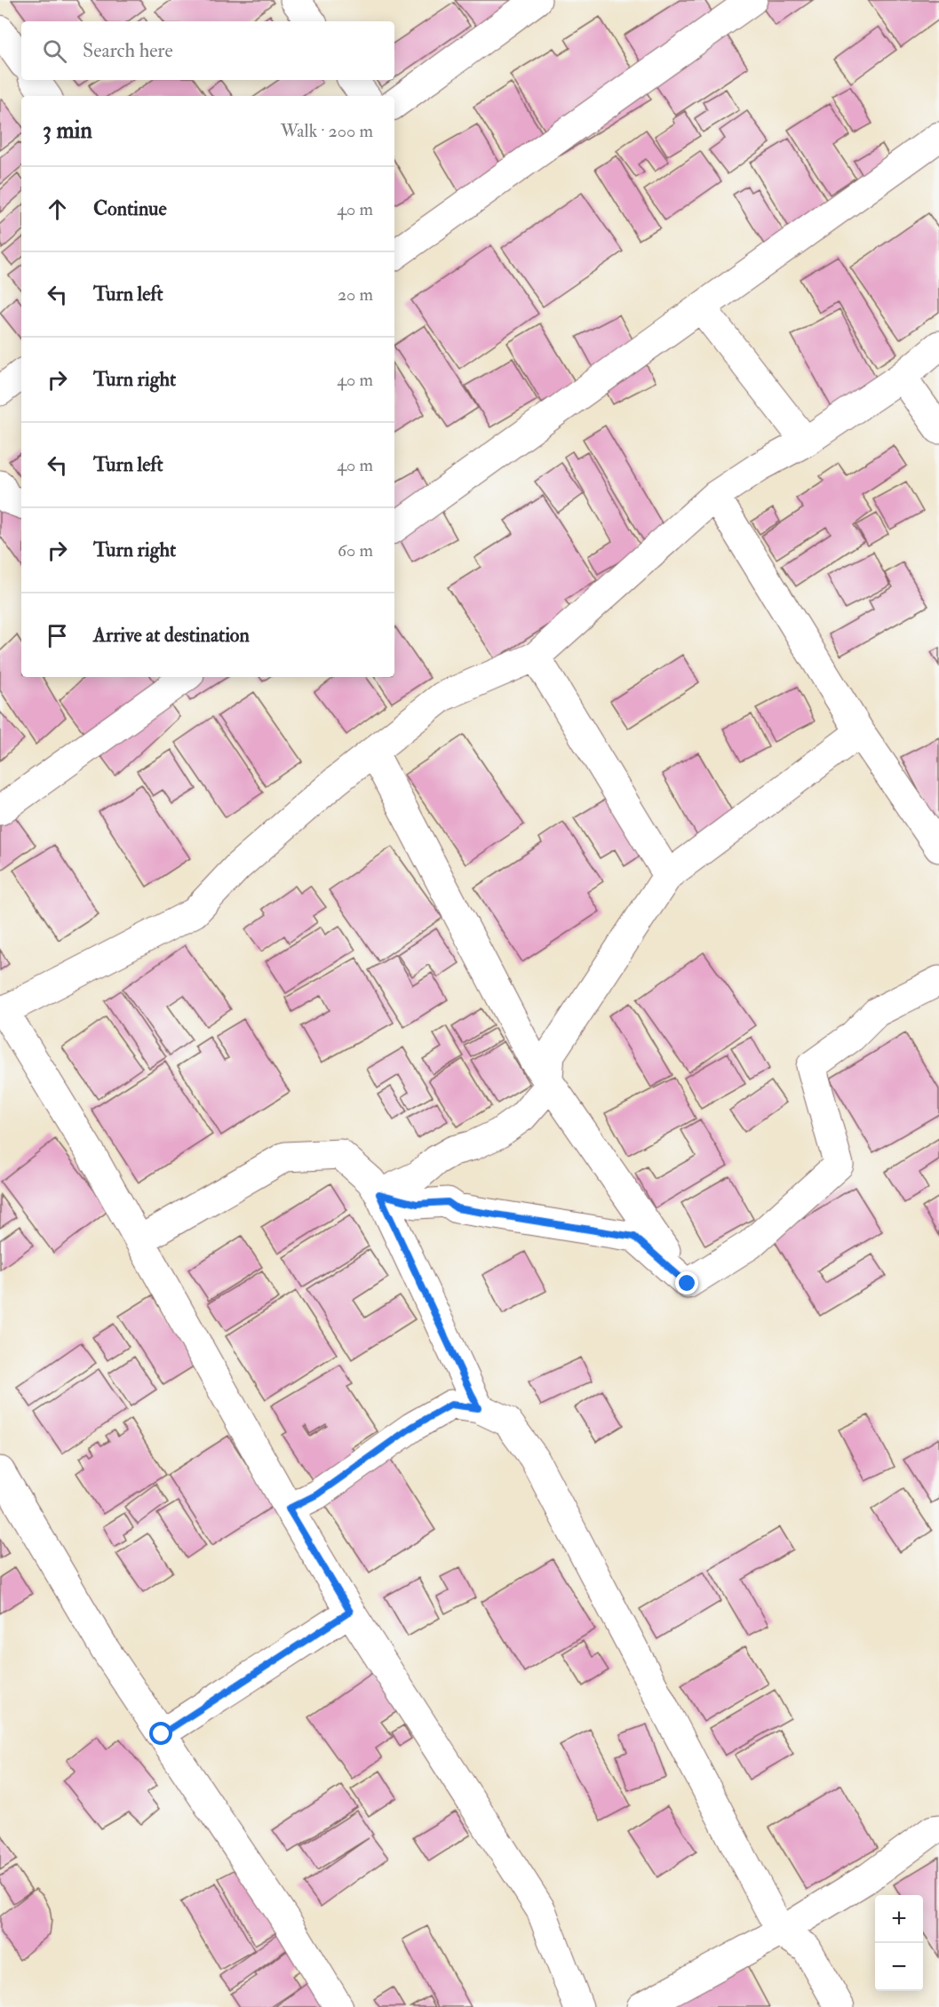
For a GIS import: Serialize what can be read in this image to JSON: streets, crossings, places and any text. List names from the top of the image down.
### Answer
{
  "page": {
    "search": "Search here",
    "heading": ["3 min", "Walk · 200 m"],
    "list": [
      ["Continue", "40 m"],
      ["Turn left", "20 m"],
      ["Turn right", "40 m"],
      ["Turn left", "40 m"],
      ["Turn right", "60 m"],
      "Arrive at destination"
    ],
    "map_buttons": ["+", "−"]
  }
}
